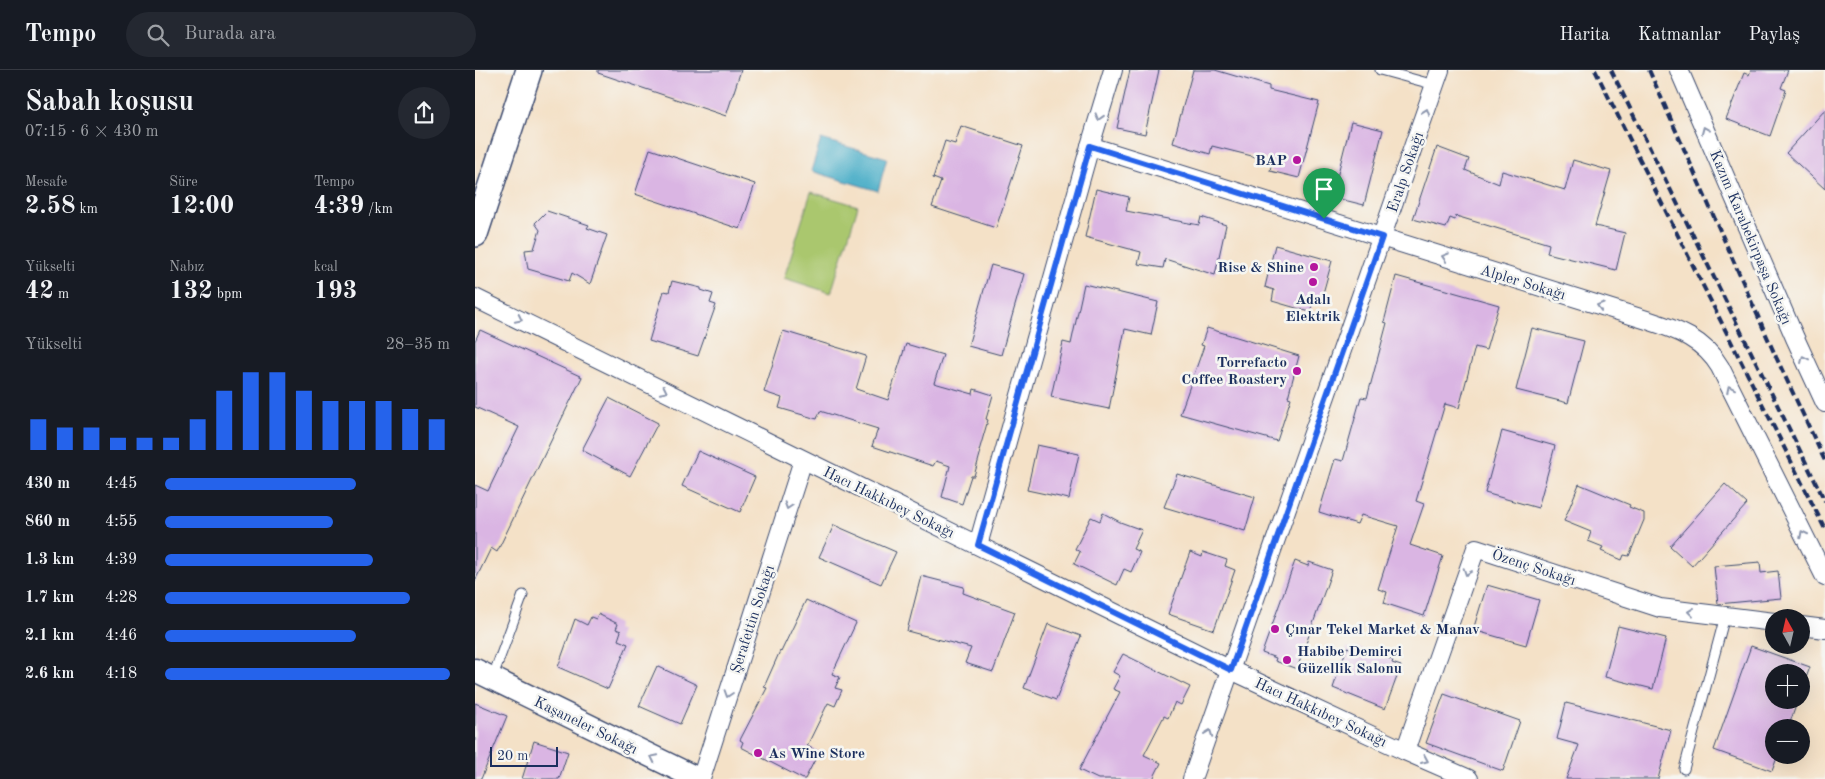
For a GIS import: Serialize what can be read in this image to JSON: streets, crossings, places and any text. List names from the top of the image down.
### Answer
{
  "streets": {
    "street": [
      "Eralp Sokağı",
      "Kazım Karabekirpaşa Sokağı",
      "Alpler Sokağı",
      "Hacı Hakkıbey Sokağı",
      "Özenç Sokağı",
      "Şerafettin Sokağı",
      "Kaşaneler Sokağı"
    ]
  },
  "crossings": [
    ["Eralp Sokağı", "Alpler Sokağı"],
    ["Eralp Sokağı", "Hacı Hakkıbey Sokağı"],
    ["Hacı Hakkıbey Sokağı", "Özenç Sokağı"],
    ["Hacı Hakkıbey Sokağı", "Şerafettin Sokağı"],
    ["Şerafettin Sokağı", "Kaşaneler Sokağı"]
  ],
  "one_way": [
    "Eralp Sokağı",
    "Kazım Karabekirpaşa Sokağı",
    "Alpler Sokağı",
    "Hacı Hakkıbey Sokağı",
    "Şerafettin Sokağı",
    "Kaşaneler Sokağı"
  ],
  "places": [
    "BAP",
    "Rise & Shine",
    "Adalı Elektrik",
    "Torrefacto Coffee Roastery",
    "Çınar Tekel Market & Manav",
    "Habibe Demirci Güzellik Salonu",
    "As Wine Store"
  ],
  "scale_bar": "20 m",
  "north": "top",
  "page": {
    "header": "Tempo",
    "search": "Burada ara",
    "nav": ["Harita", "Katmanlar", "Paylaş"],
    "heading": ["Sabah koşusu", "07:15 · 6 × 430 m"],
    "stats": [
      ["Mesafe", "2.58 km"],
      ["Süre", "12:00"],
      ["Tempo", "4:39 /km"],
      ["Yükselti", "42 m"],
      ["Nabız", "132 bpm"],
      ["kcal", "193"]
    ],
    "chart": ["Yükselti", "28–35 m"],
    "list": [
      {
        "name": "430 m",
        "note": "4:45"
      },
      {
        "name": "860 m",
        "note": "4:55"
      },
      {
        "name": "1.3 km",
        "note": "4:39"
      },
      {
        "name": "1.7 km",
        "note": "4:28"
      },
      {
        "name": "2.1 km",
        "note": "4:46"
      },
      {
        "name": "2.6 km",
        "note": "4:18"
      }
    ],
    "map_buttons": ["+", "−"],
    "scale": "20 m"
  }
}
